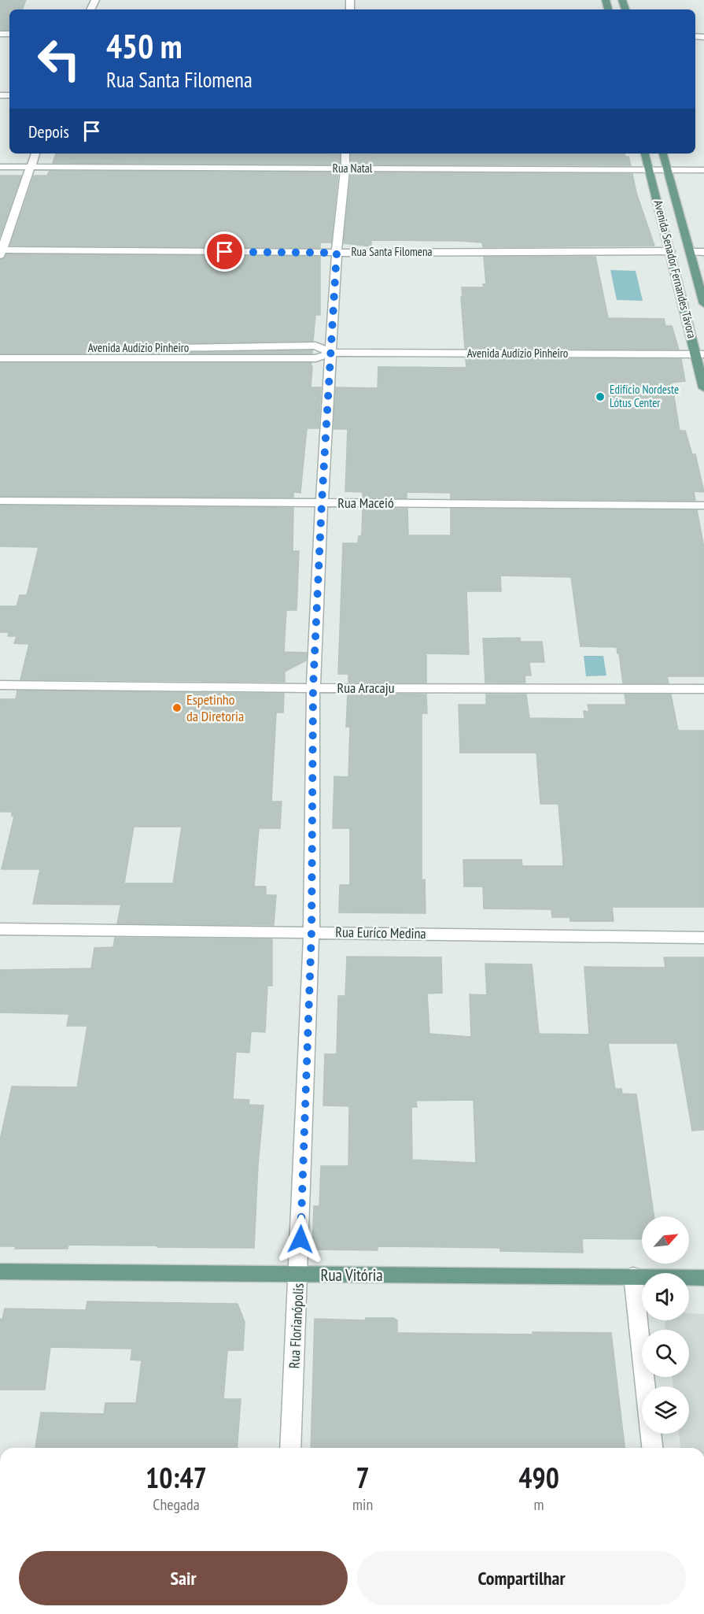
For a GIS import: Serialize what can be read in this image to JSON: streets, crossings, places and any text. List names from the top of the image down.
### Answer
{
  "streets": {
    "main road": ["Avenida Senador Fernandes Távora", "Rua Vitória"],
    "street": [
      "Rua Natal",
      "Rua Santa Filomena",
      "Avenida Audízio Pinheiro",
      "Rua Maceió",
      "Rua Aracaju",
      "Rua Euríco Medina",
      "Rua Florianópolis"
    ]
  },
  "crossings": [
    ["Rua Natal", "Avenida Senador Fernandes Távora"],
    ["Rua Natal", "Rua Florianópolis"],
    ["Rua Santa Filomena", "Avenida Senador Fernandes Távora"],
    ["Rua Santa Filomena", "Rua Florianópolis"],
    ["Avenida Senador Fernandes Távora", "Avenida Audízio Pinheiro"],
    ["Avenida Audízio Pinheiro", "Rua Florianópolis"],
    ["Rua Maceió", "Rua Florianópolis"],
    ["Rua Aracaju", "Rua Florianópolis"],
    ["Rua Euríco Medina", "Rua Florianópolis"],
    ["Rua Vitória", "Rua Florianópolis"]
  ],
  "places": ["Edifício Nordeste Lótus Center", "Espetinho da Diretoria"],
  "north": "top right",
  "page": {
    "turn": ["450 m", "Rua Santa Filomena"],
    "then": "Depois",
    "eta": [
      "10:47",
      "Chegada",
      "7",
      "min",
      "490",
      "m"
    ],
    "buttons": ["Sair", "Compartilhar"]
  }
}
